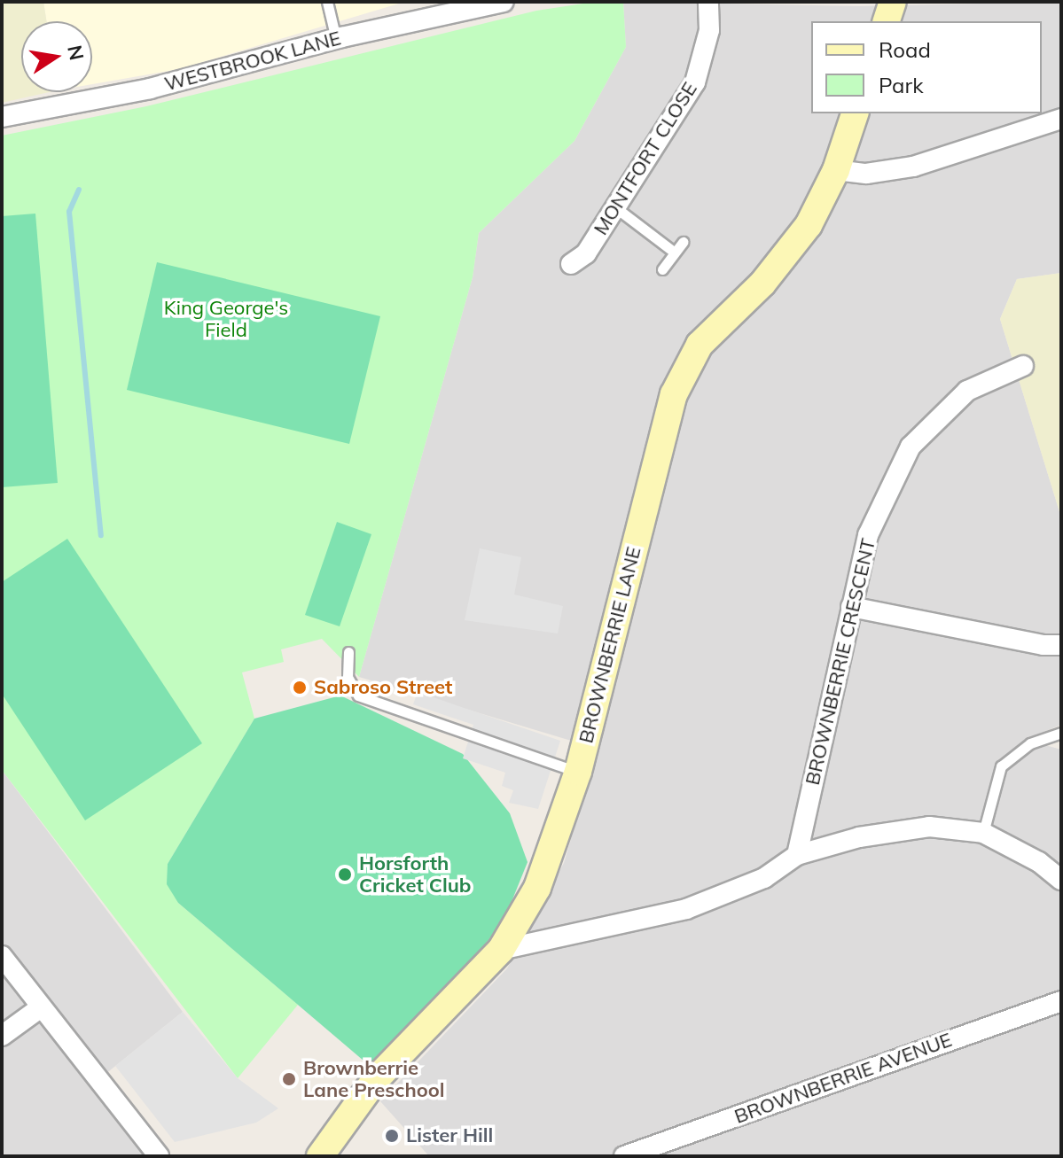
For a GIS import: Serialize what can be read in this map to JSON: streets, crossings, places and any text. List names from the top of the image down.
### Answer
{
  "streets": {
    "street": [
      "WESTBROOK LANE",
      "MONTFORT CLOSE",
      "BROWNBERRIE LANE",
      "BROWNBERRIE CRESCENT",
      "BROWNBERRIE AVENUE"
    ]
  },
  "parks": ["King George's Field"],
  "places": [
    "Sabroso Street",
    "Horsforth Cricket Club",
    "Brownberrie Lane Preschool",
    "Lister Hill"
  ],
  "legend": ["Road", "Park"],
  "north": "right"
}
